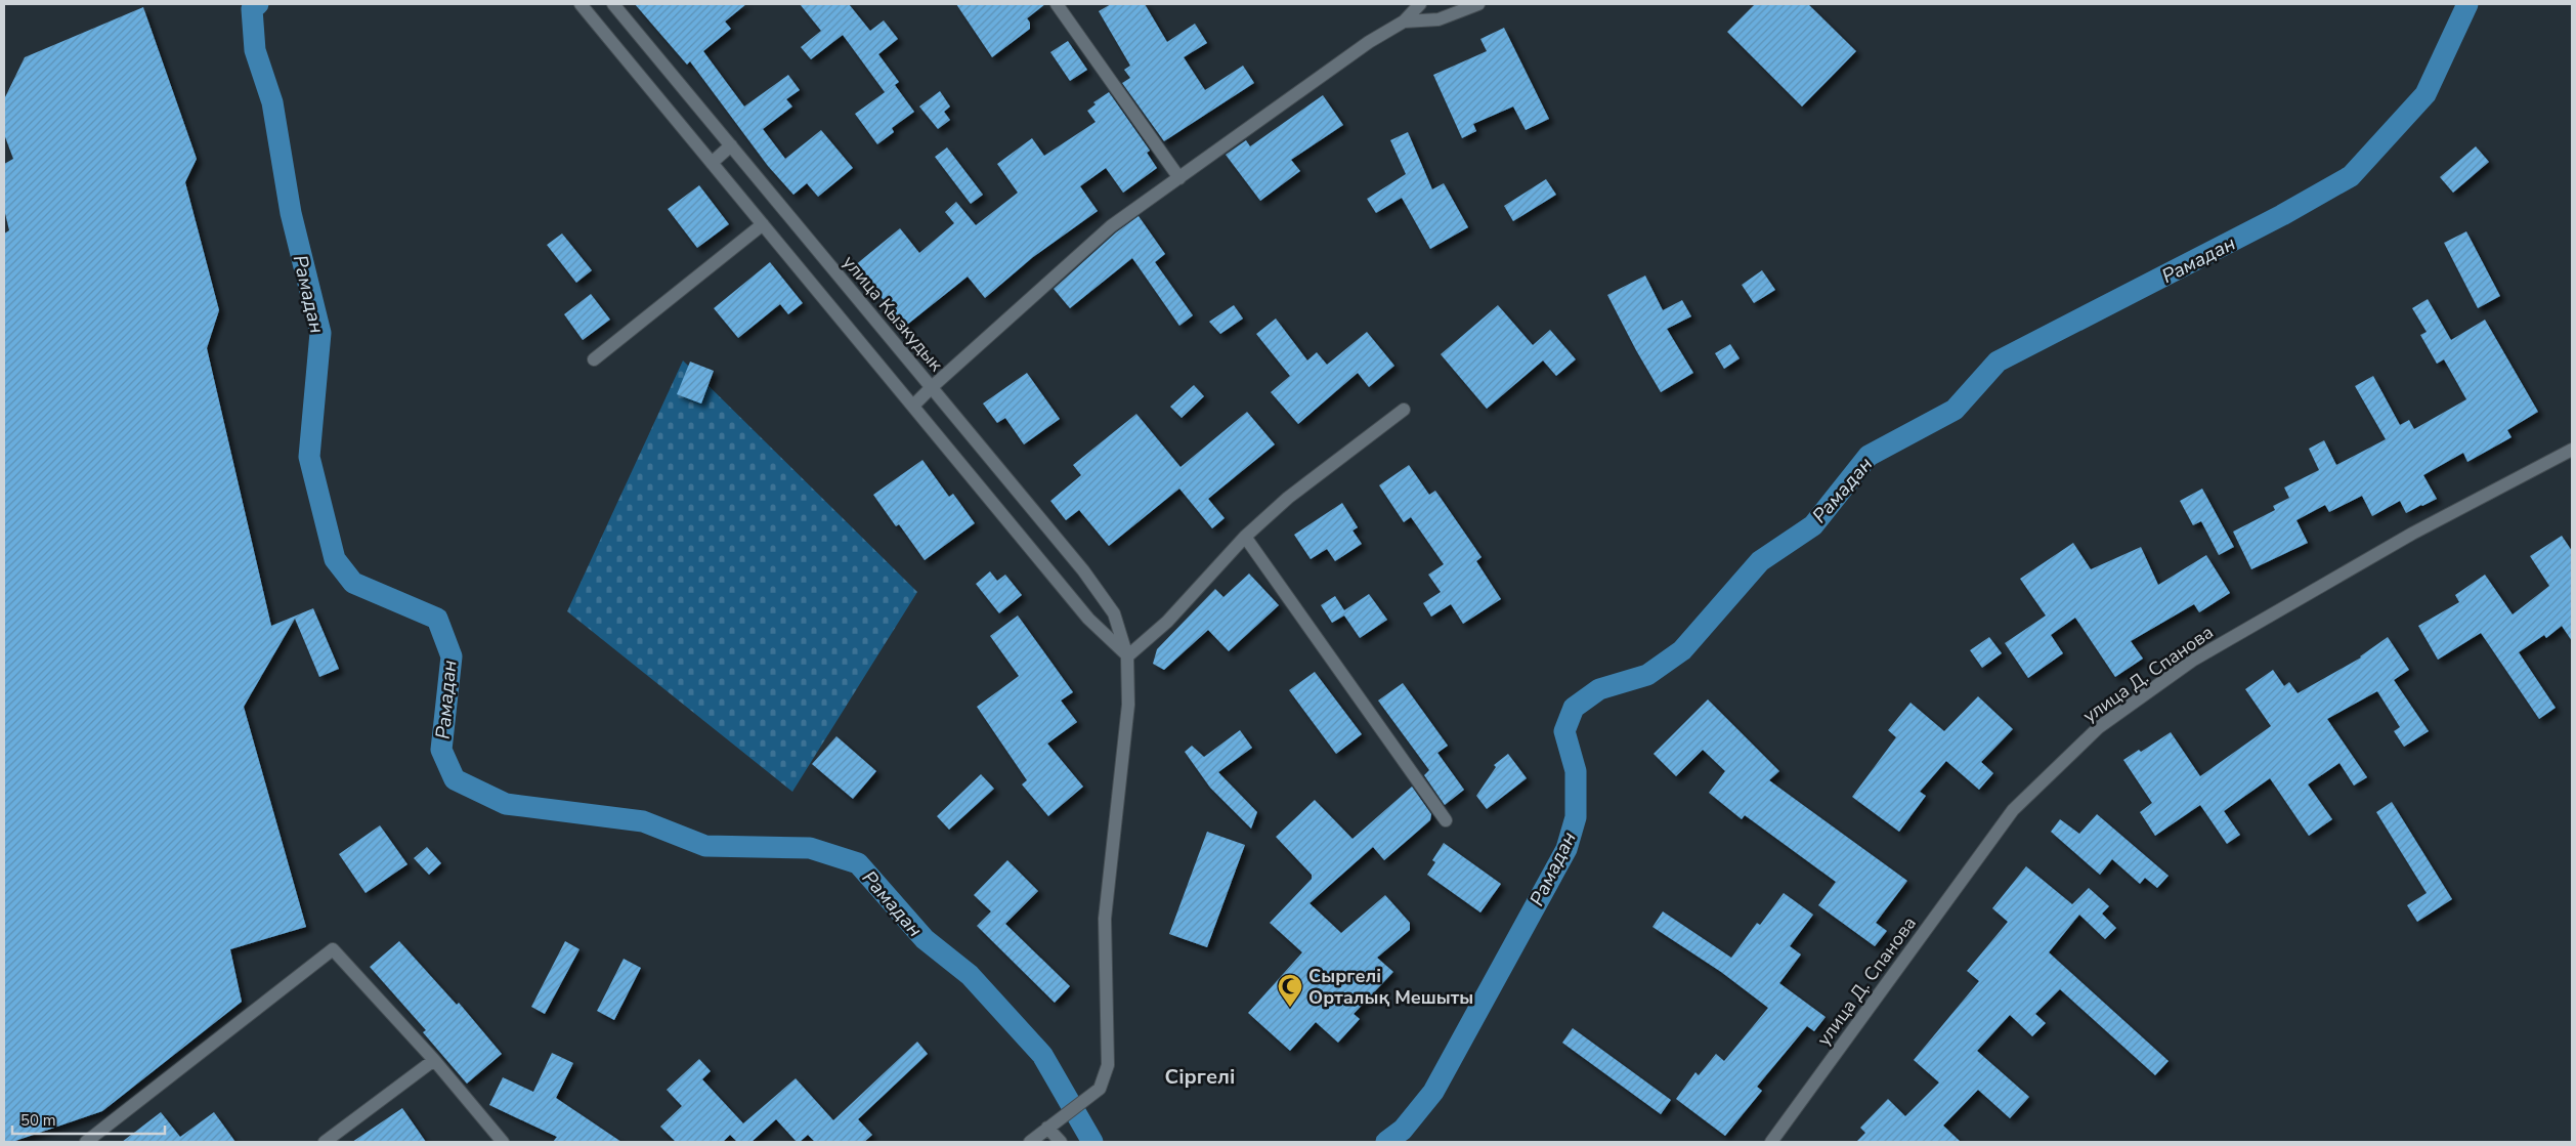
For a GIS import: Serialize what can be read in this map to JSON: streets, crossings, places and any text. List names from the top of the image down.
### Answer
{
  "streets": {
    "street": ["улица Кызкудык", "улица Д. Спанова"]
  },
  "districts": ["Сіргелі"],
  "water": ["Рамадан"],
  "places": {
    "mosque": ["Сыргелі Орталық Мешыты"]
  },
  "scale_bar": "50 m"
}
